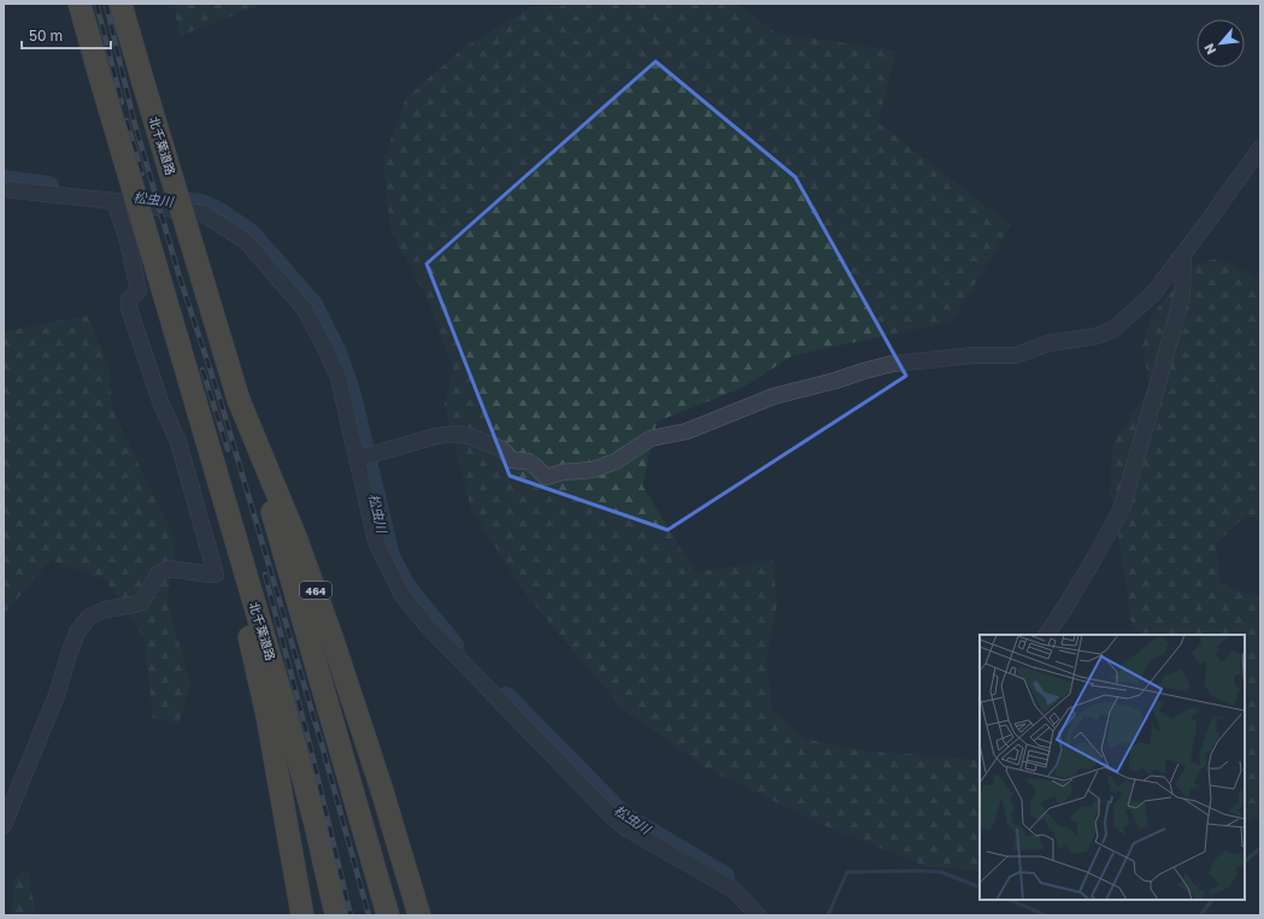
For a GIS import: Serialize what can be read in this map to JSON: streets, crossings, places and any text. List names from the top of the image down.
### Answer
{
  "streets": {
    "highway": ["北千葉道路", "464"]
  },
  "water": ["松虫川"],
  "scale_bar": "50 m",
  "north": "bottom left"
}
